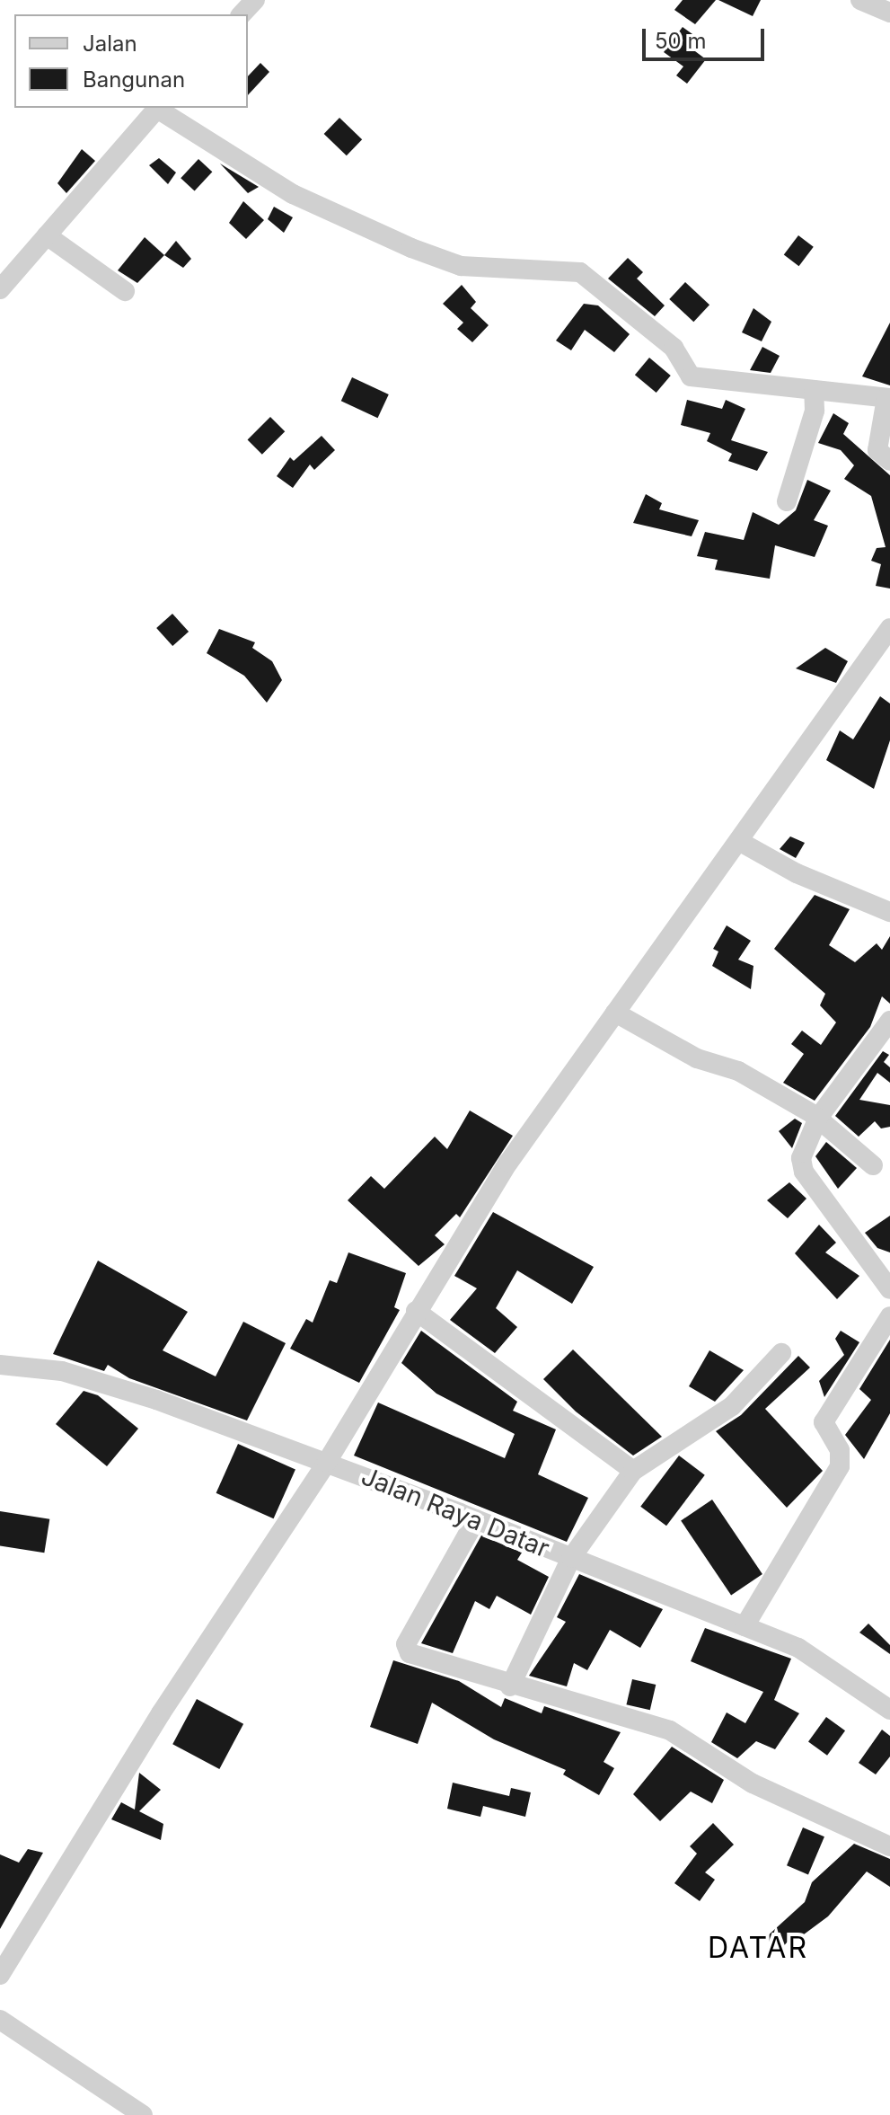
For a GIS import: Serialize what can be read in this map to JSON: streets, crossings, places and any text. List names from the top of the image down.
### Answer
{
  "streets": {
    "street": ["Jalan Raya Datar"]
  },
  "districts": ["DATAR"],
  "legend": ["Jalan", "Bangunan"],
  "scale_bar": "50 m"
}
